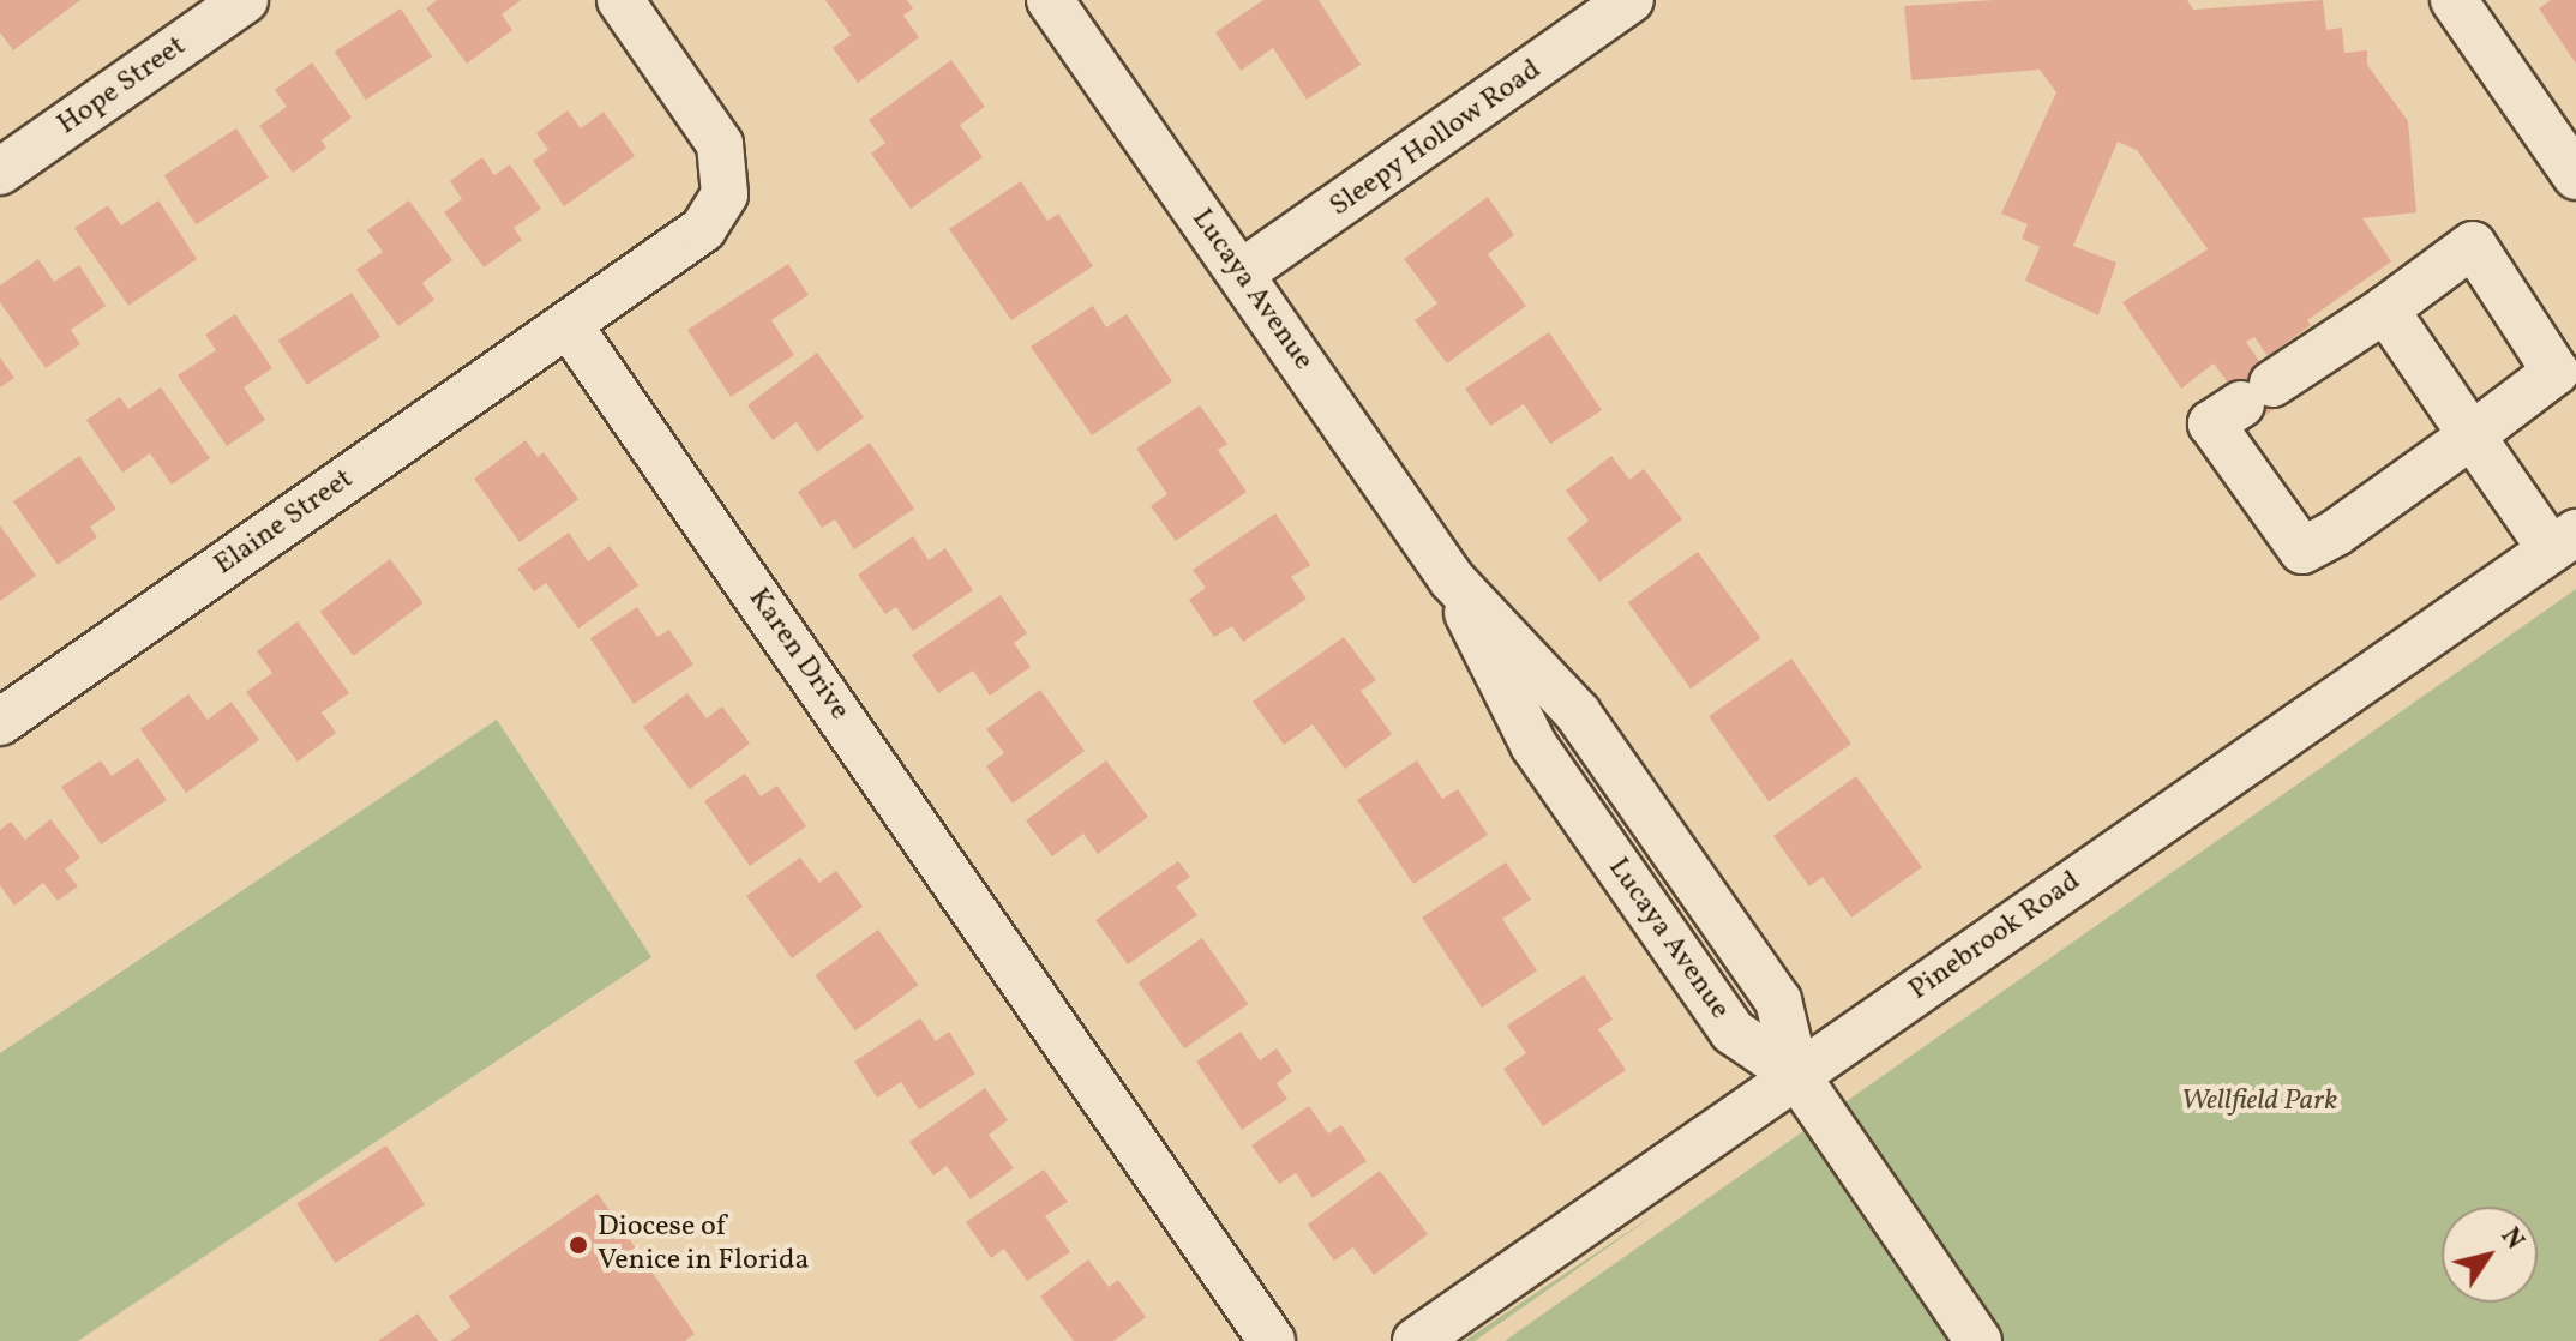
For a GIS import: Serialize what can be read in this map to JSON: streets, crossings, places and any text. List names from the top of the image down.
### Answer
{
  "streets": {
    "street": [
      "Hope Street",
      "Sleepy Hollow Road",
      "Lucaya Avenue",
      "Elaine Street",
      "Karen Drive",
      "Pinebrook Road"
    ]
  },
  "crossings": [
    ["Sleepy Hollow Road", "Lucaya Avenue"],
    ["Lucaya Avenue", "Pinebrook Road"],
    ["Elaine Street", "Karen Drive"]
  ],
  "parks": ["Wellfield Park"],
  "places": ["Diocese of Venice in Florida"],
  "north": "top right"
}
